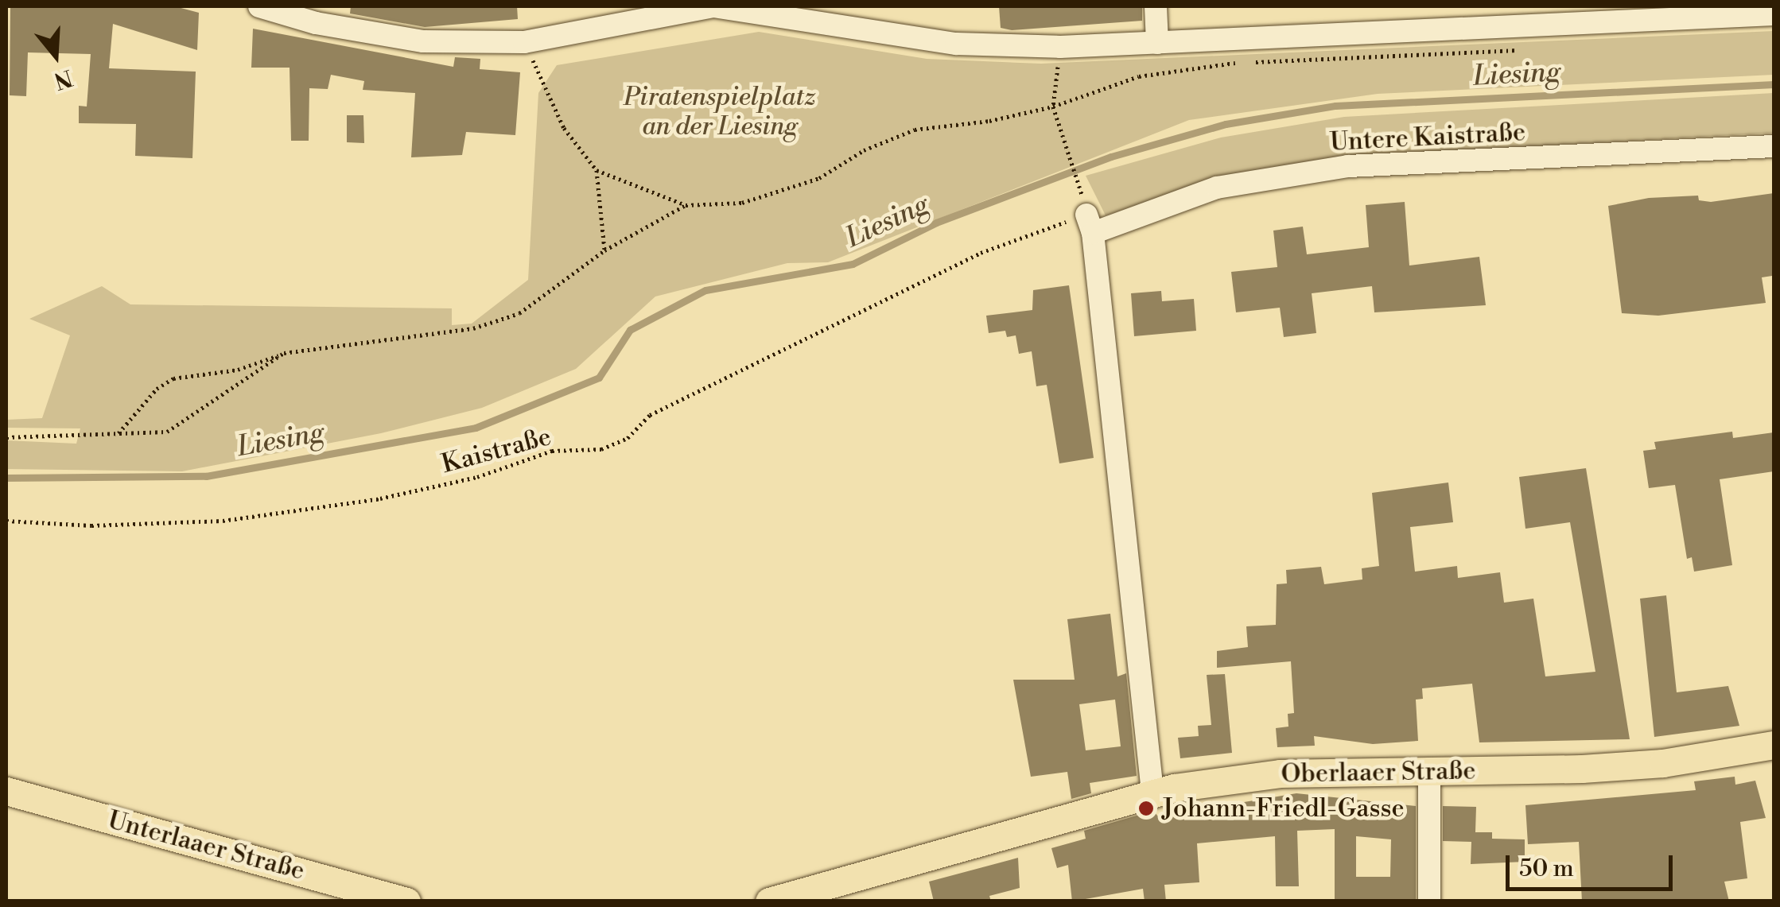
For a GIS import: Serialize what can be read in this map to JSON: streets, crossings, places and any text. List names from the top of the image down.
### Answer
{
  "streets": {
    "main road": ["Oberlaaer Straße", "Unterlaaer Straße"],
    "street": ["Untere Kaistraße"],
    "path": ["Kaistraße"]
  },
  "crossings": [
    ["Untere Kaistraße", "Kaistraße"]
  ],
  "water": ["Liesing"],
  "parks": ["Piratenspielplatz an der Liesing"],
  "places": ["Johann-Friedl-Gasse"],
  "scale_bar": "50 m",
  "north": "bottom"
}
